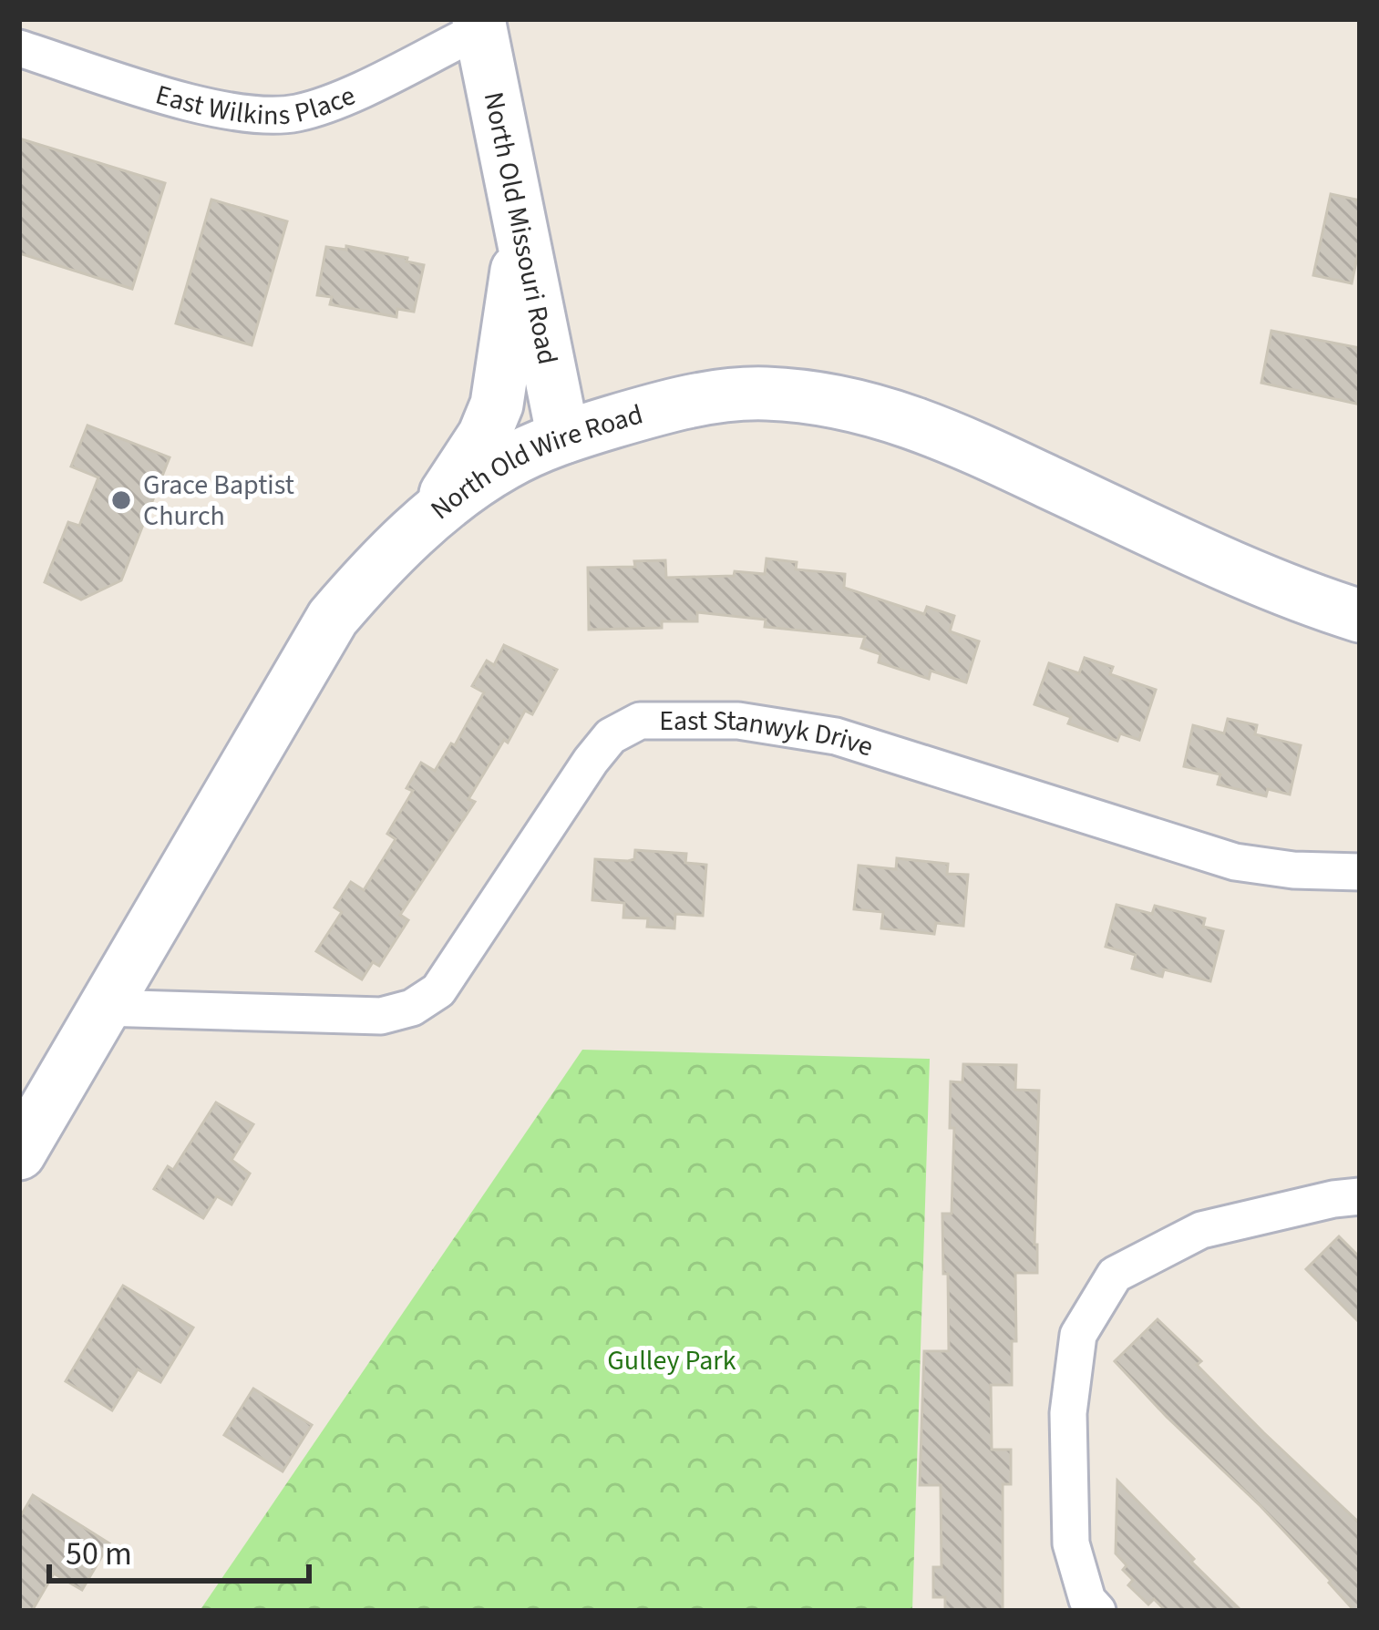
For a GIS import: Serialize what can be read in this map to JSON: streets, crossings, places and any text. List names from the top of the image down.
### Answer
{
  "streets": {
    "street": [
      "East Wilkins Place",
      "North Old Missouri Road",
      "North Old Wire Road",
      "East Stanwyk Drive"
    ]
  },
  "crossings": [
    ["East Wilkins Place", "North Old Missouri Road"],
    ["North Old Missouri Road", "North Old Wire Road"],
    ["North Old Wire Road", "East Stanwyk Drive"]
  ],
  "parks": ["Gulley Park"],
  "places": ["Grace Baptist Church"],
  "scale_bar": "50 m"
}
